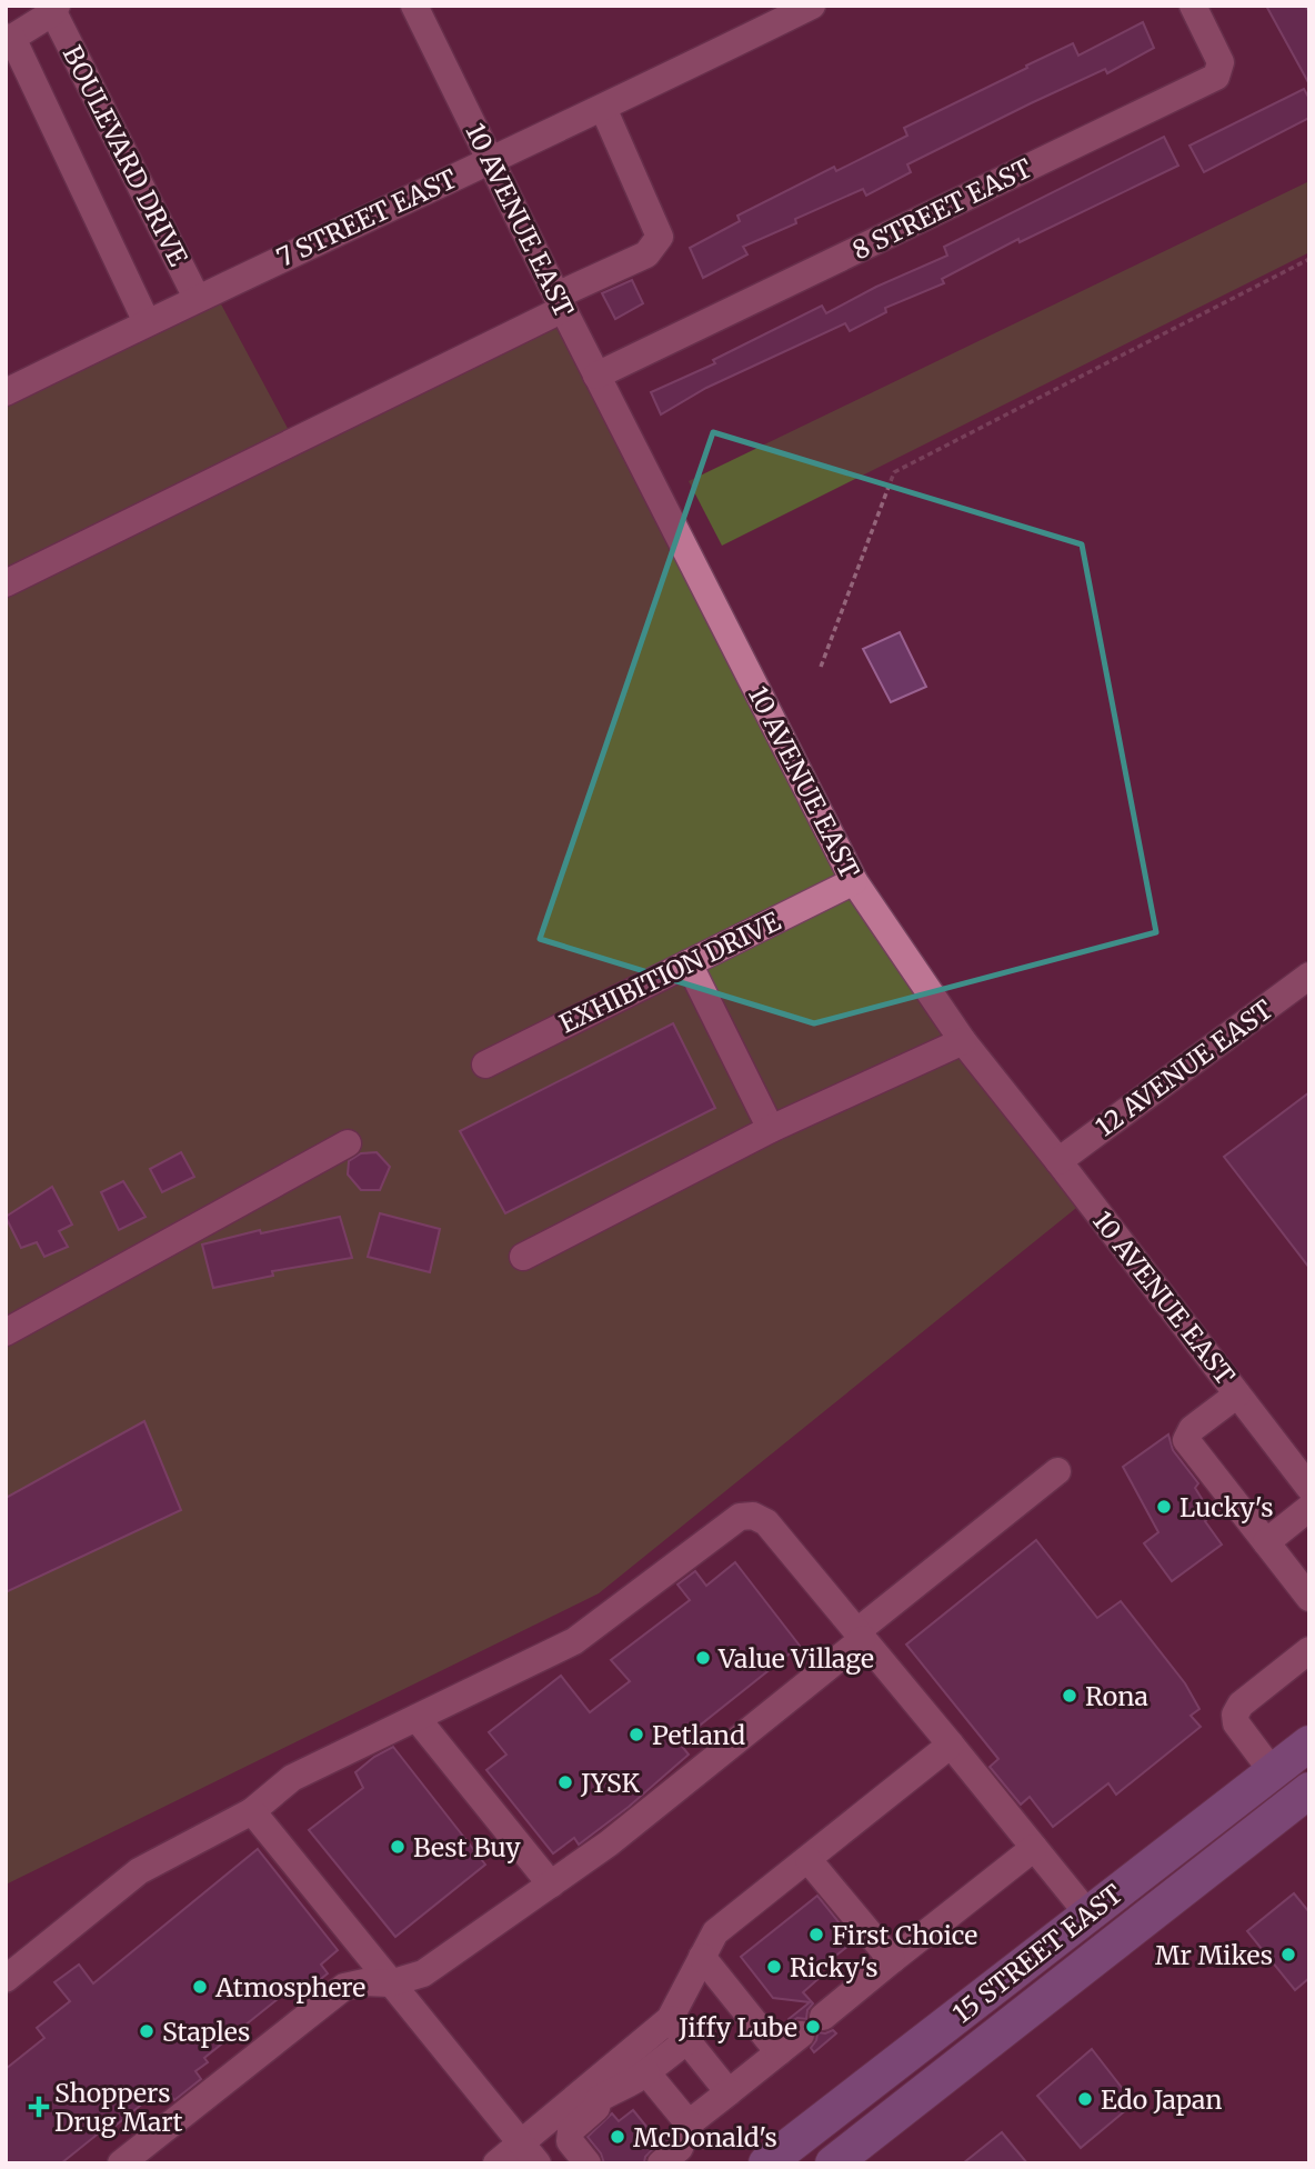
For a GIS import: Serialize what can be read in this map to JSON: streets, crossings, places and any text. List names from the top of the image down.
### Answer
{
  "streets": {
    "main road": ["15 STREET EAST"],
    "street": [
      "BOULEVARD DRIVE",
      "8 STREET EAST",
      "7 STREET EAST",
      "10 AVENUE EAST",
      "EXHIBITION DRIVE",
      "12 AVENUE EAST"
    ]
  },
  "crossings": [
    ["BOULEVARD DRIVE", "7 STREET EAST"],
    ["8 STREET EAST", "10 AVENUE EAST"],
    ["7 STREET EAST", "10 AVENUE EAST"],
    ["10 AVENUE EAST", "EXHIBITION DRIVE"],
    ["10 AVENUE EAST", "12 AVENUE EAST"]
  ],
  "places": {
    "other": [
      "Lucky's",
      "Value Village",
      "Rona",
      "Petland",
      "JYSK",
      "Best Buy",
      "First Choice",
      "Mr Mikes",
      "Ricky's",
      "Atmosphere",
      "Jiffy Lube",
      "Staples",
      "Edo Japan",
      "McDonald's"
    ],
    "health": ["Shoppers Drug Mart"]
  }
}
